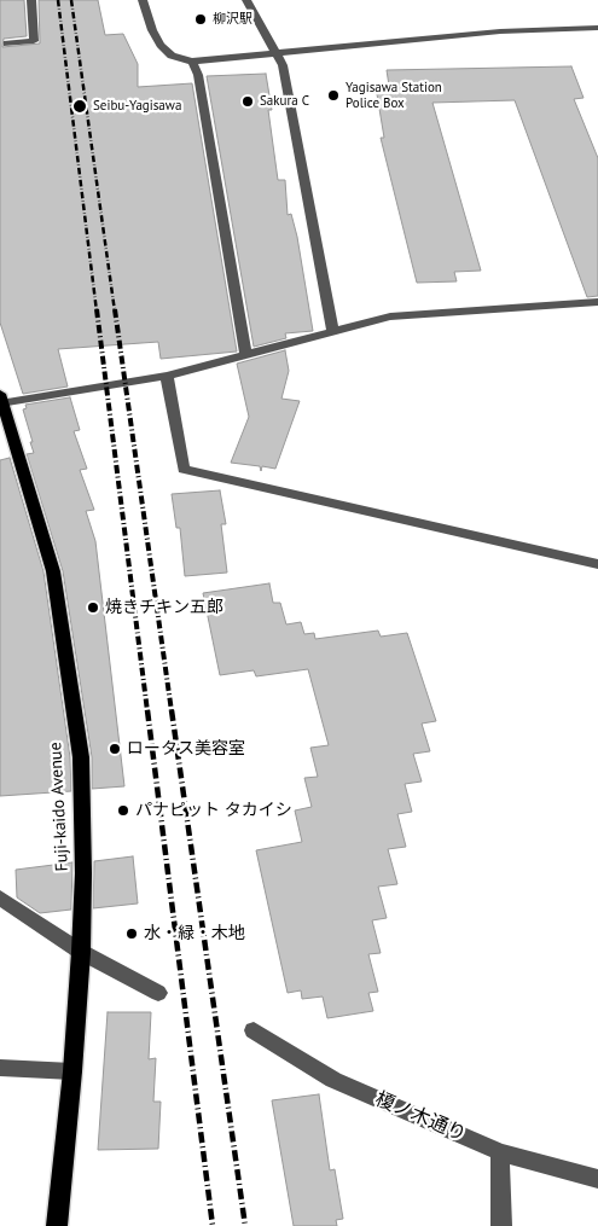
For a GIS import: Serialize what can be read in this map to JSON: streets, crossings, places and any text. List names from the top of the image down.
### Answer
{
  "streets": {
    "main road": ["Fuji-kaido Avenue"],
    "street": ["榎ノ木通り"]
  },
  "places": [
    "柳沢駅",
    "Yagisawa Station Police Box",
    "Sakura C",
    "Seibu-Yagisawa",
    "焼きチキン五郎",
    "ロータス美容室",
    "パナピット タカイシ",
    "水・緑・木地"
  ]
}
